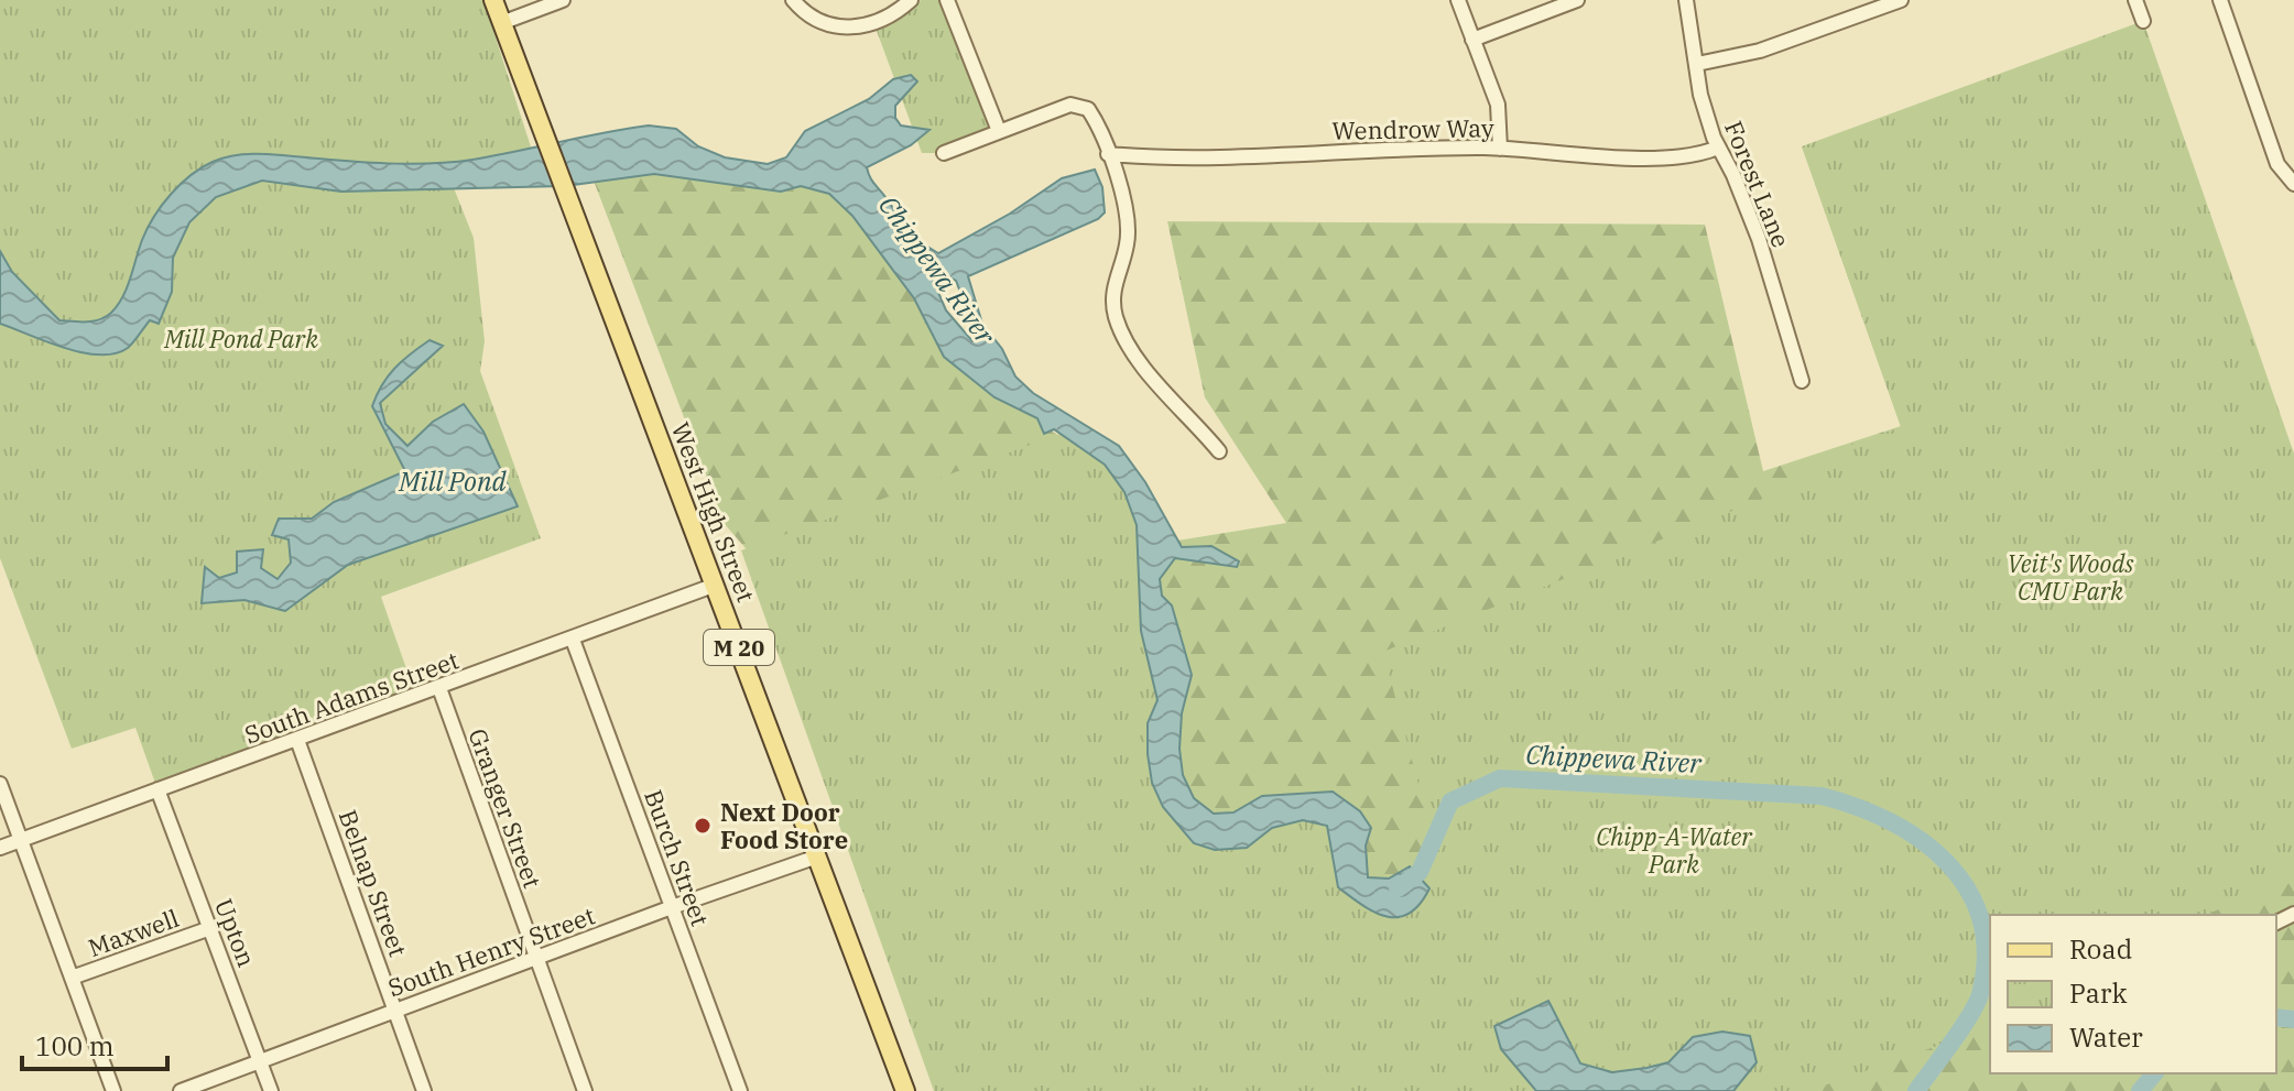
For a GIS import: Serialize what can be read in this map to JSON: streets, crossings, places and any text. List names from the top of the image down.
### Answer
{
  "streets": {
    "main road": ["West High Street", "M 20"],
    "street": [
      "Wendrow Way",
      "Forest Lane",
      "South Adams Street",
      "Granger Street",
      "Burch Street",
      "Belnap Street",
      "Maxwell",
      "Upton",
      "South Henry Street"
    ]
  },
  "crossings": [
    ["Wendrow Way", "Forest Lane"],
    ["West High Street", "South Adams Street"],
    ["West High Street", "South Henry Street"],
    ["South Adams Street", "Granger Street"],
    ["South Adams Street", "Burch Street"],
    ["South Adams Street", "Belnap Street"],
    ["South Adams Street", "Upton"],
    ["Granger Street", "South Henry Street"],
    ["Burch Street", "South Henry Street"],
    ["Belnap Street", "South Henry Street"],
    ["Maxwell", "Upton"],
    ["Upton", "South Henry Street"]
  ],
  "water": ["Chippewa River", "Mill Pond"],
  "parks": ["Mill Pond Park", "Veit's Woods CMU Park", "Chipp-A-Water Park"],
  "places": ["Next Door Food Store"],
  "legend": ["Road", "Park", "Water"],
  "scale_bar": "100 m"
}
